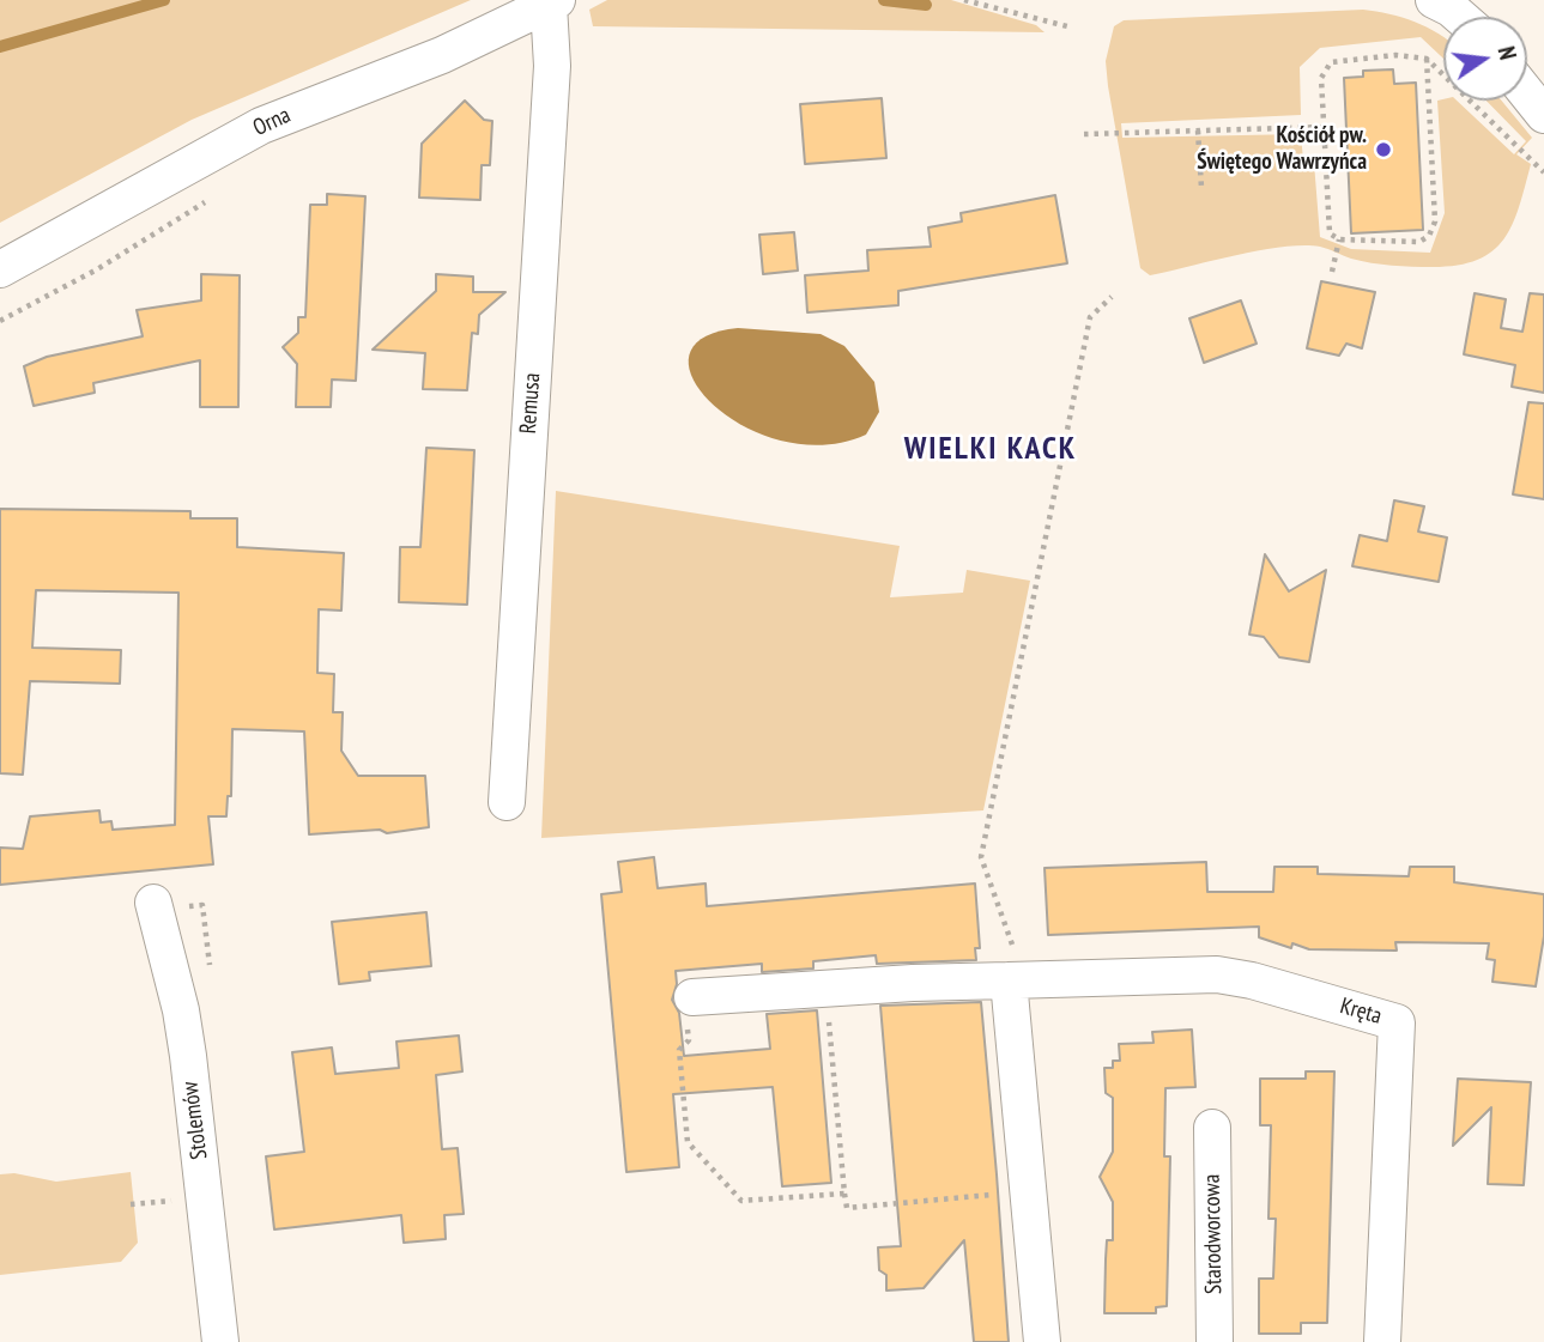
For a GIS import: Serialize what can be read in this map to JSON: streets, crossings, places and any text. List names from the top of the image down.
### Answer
{
  "streets": {
    "street": [
      "Orna",
      "Remusa",
      "Kręta",
      "Stolemów",
      "Starodworcowa"
    ]
  },
  "crossings": [
    ["Orna", "Remusa"]
  ],
  "districts": ["WIELKI KACK"],
  "places": ["Kościół pw. Świętego Wawrzyńca"],
  "north": "right"
}
